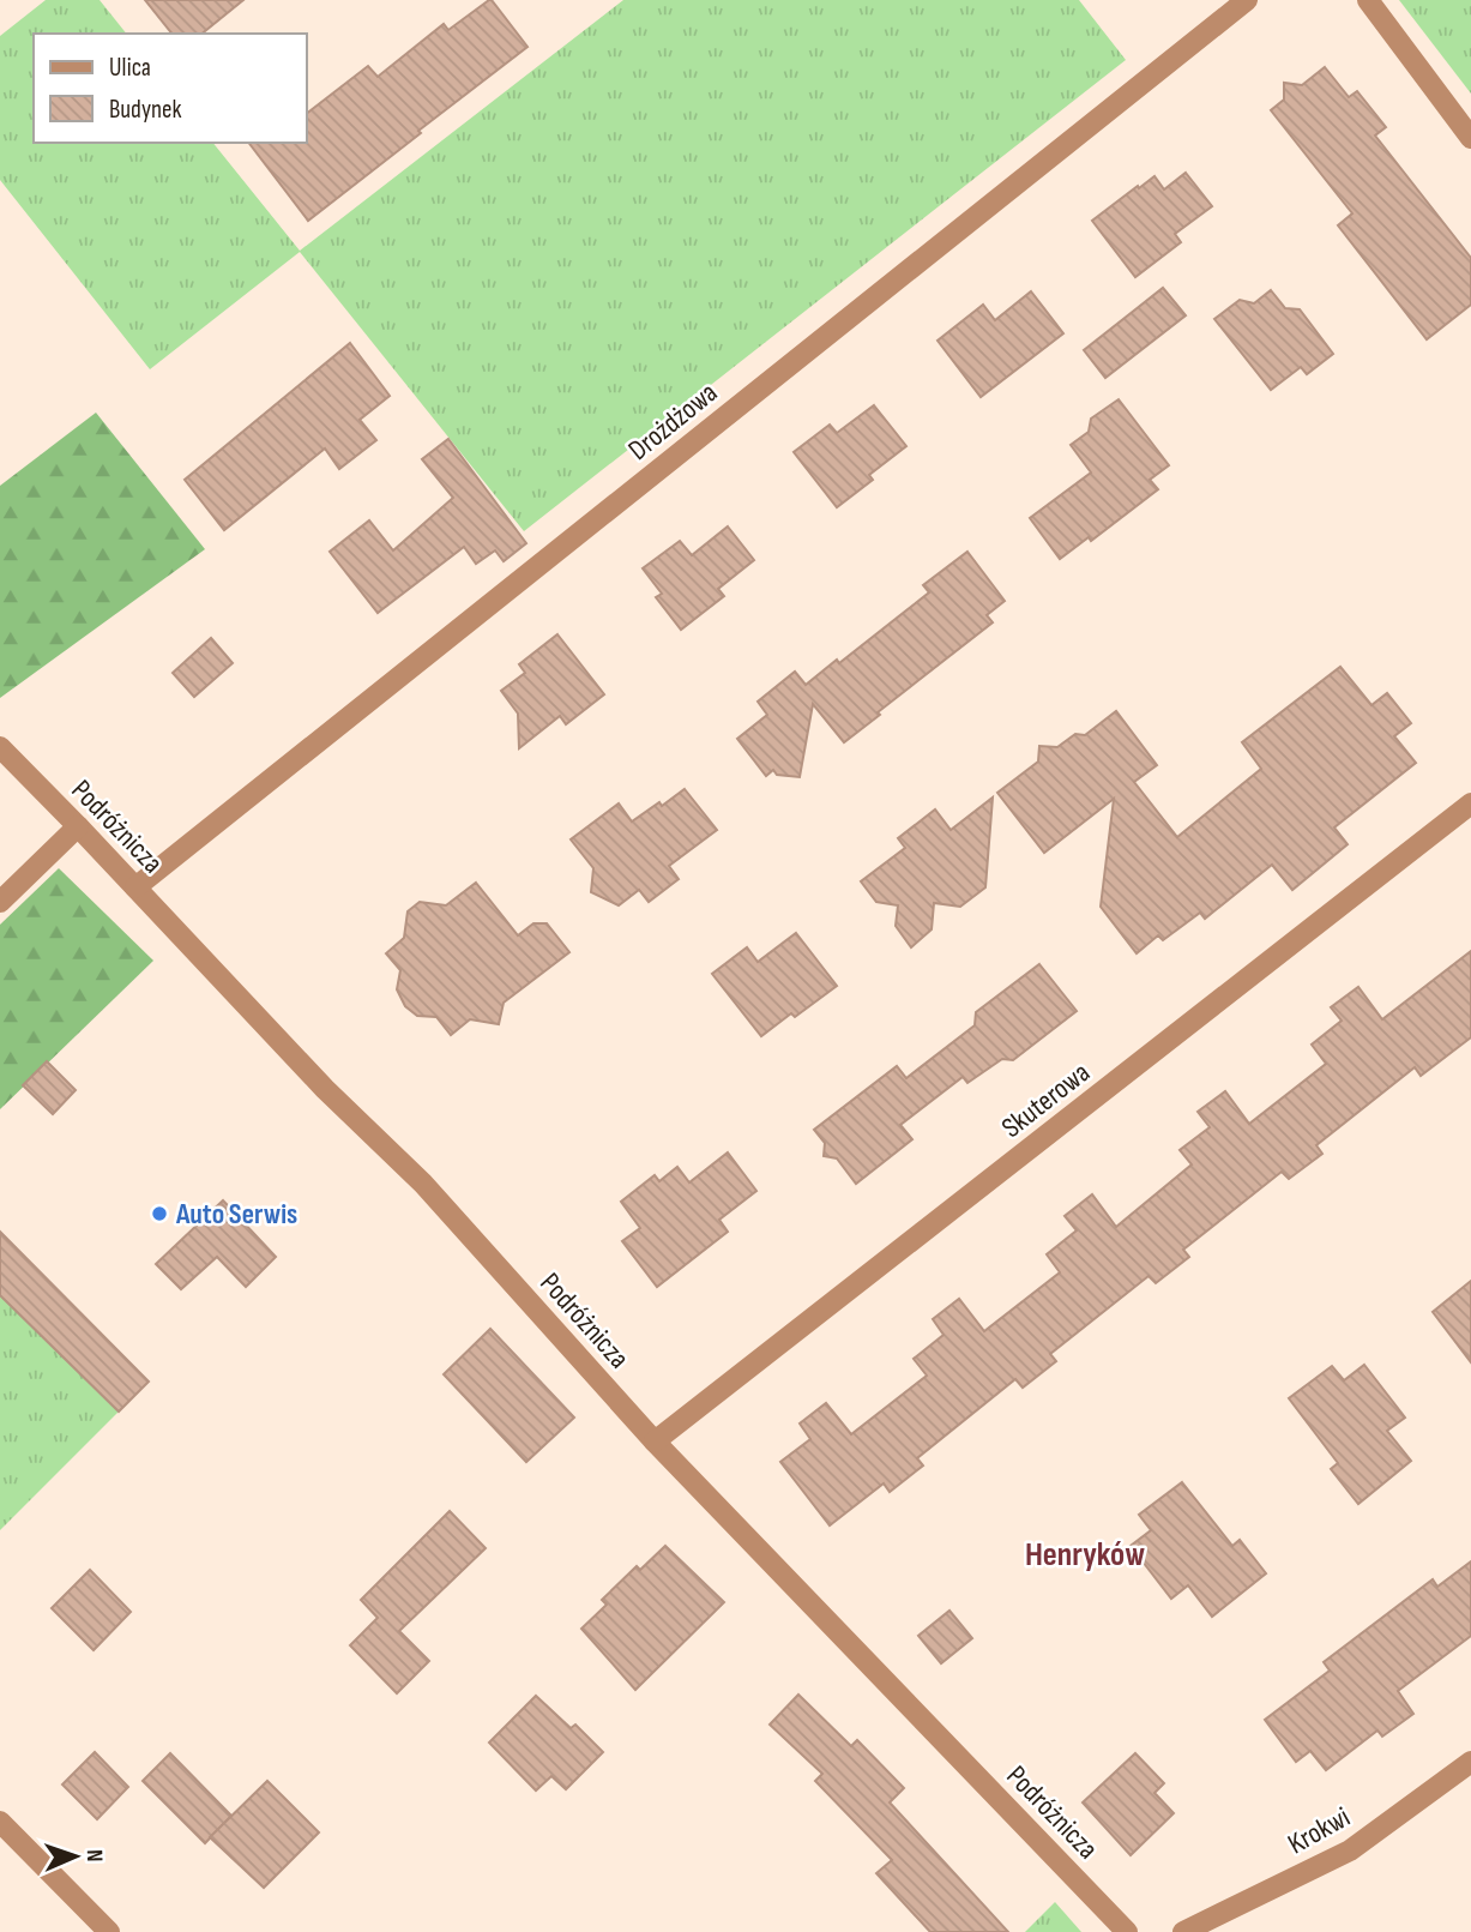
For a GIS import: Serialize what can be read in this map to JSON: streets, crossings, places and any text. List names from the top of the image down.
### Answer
{
  "streets": {
    "street": [
      "Drożdżowa",
      "Podróżnicza",
      "Skuterowa",
      "Krokwi"
    ]
  },
  "crossings": [
    ["Drożdżowa", "Podróżnicza"],
    ["Podróżnicza", "Skuterowa"]
  ],
  "districts": ["Henryków"],
  "places": ["Auto Serwis"],
  "legend": ["Ulica", "Budynek"],
  "north": "right"
}
